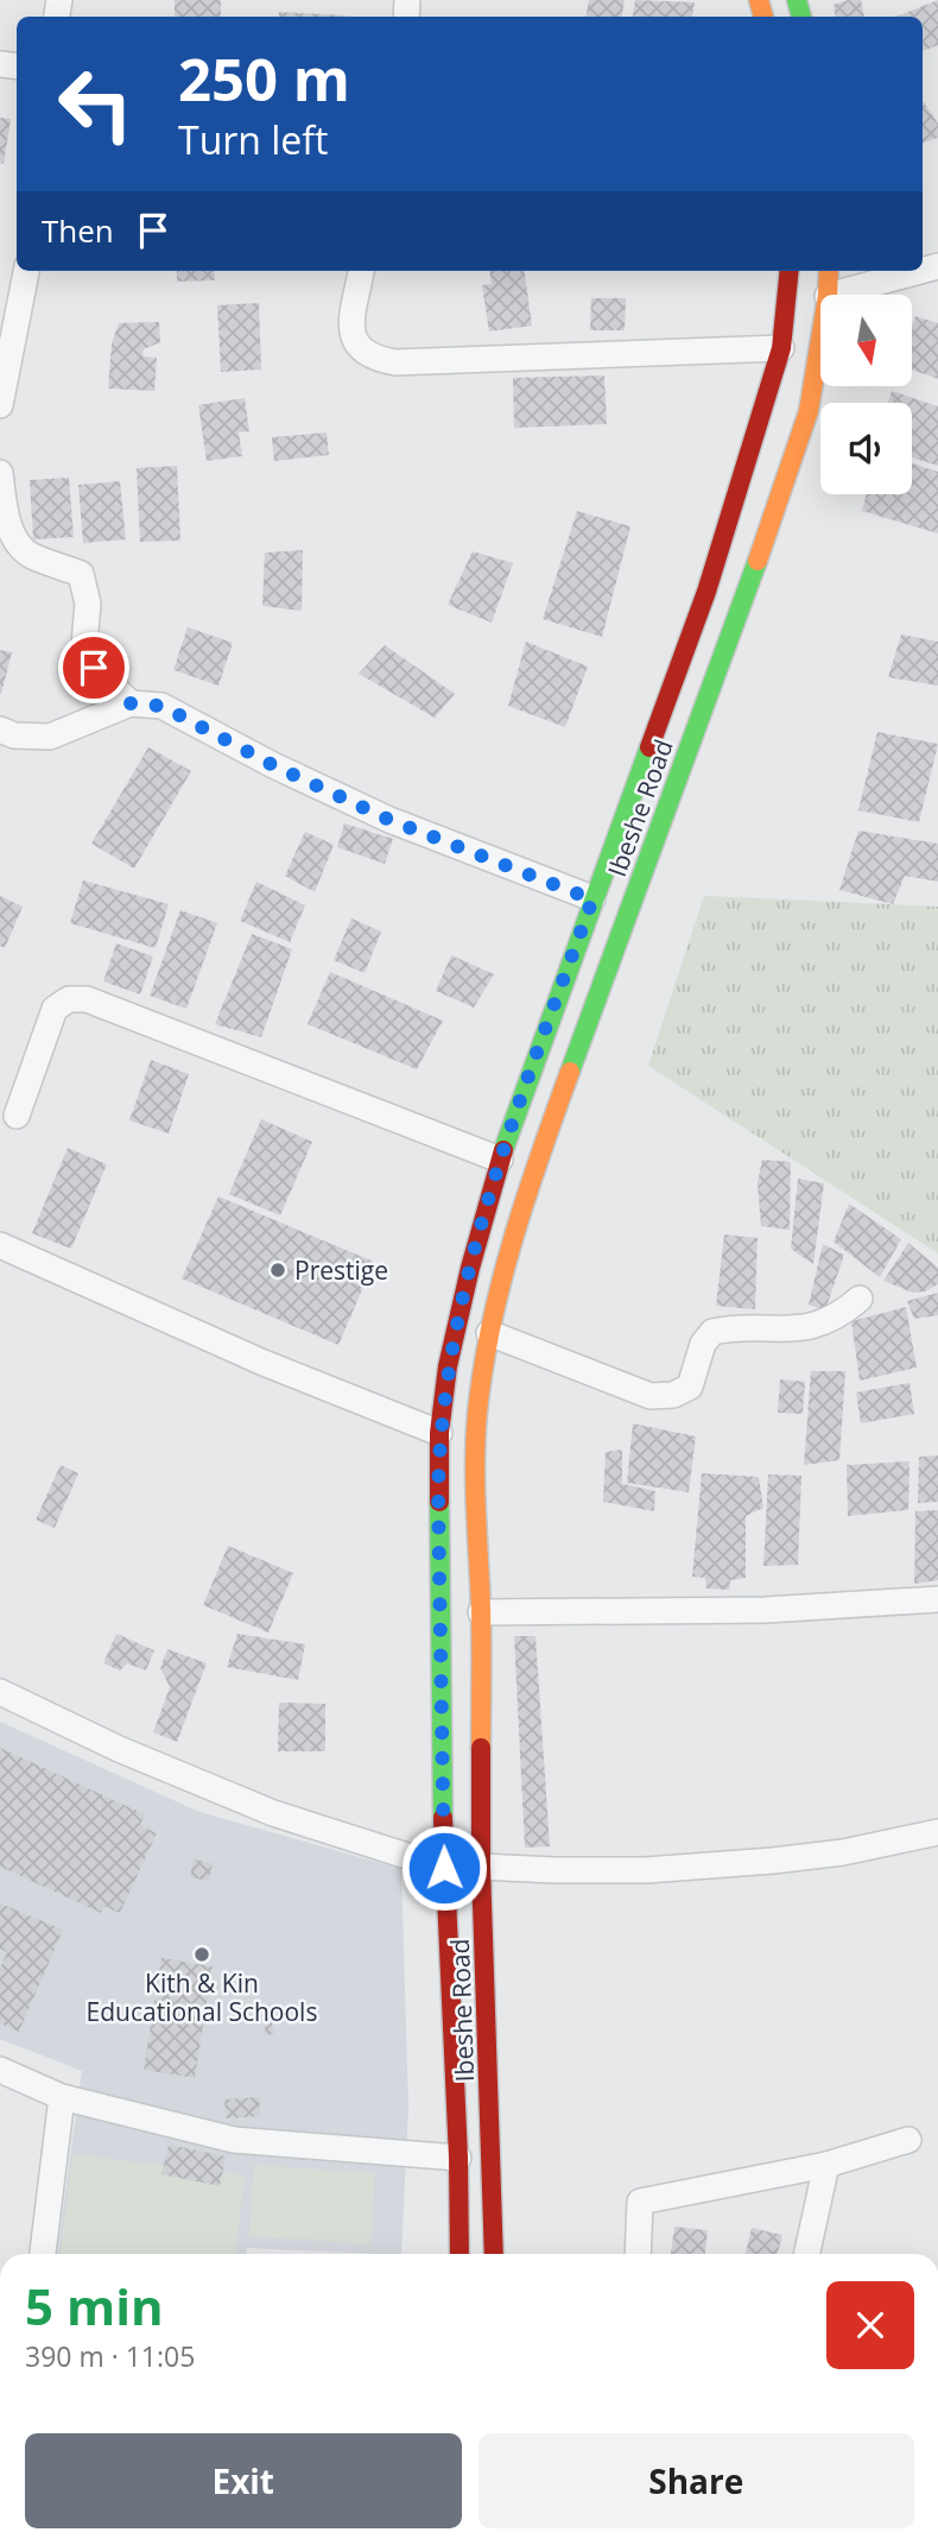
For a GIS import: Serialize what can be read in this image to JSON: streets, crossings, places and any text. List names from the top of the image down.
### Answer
{
  "streets": {
    "main road": ["Ibeshe Road"]
  },
  "places": ["Prestige", "Kith & Kin Educational Schools"],
  "north": "bottom",
  "page": {
    "turn": ["250 m", "Turn left"],
    "then": "Then",
    "heading": ["5 min", "390 m · 11:05"],
    "buttons": ["Exit", "Share"]
  }
}
